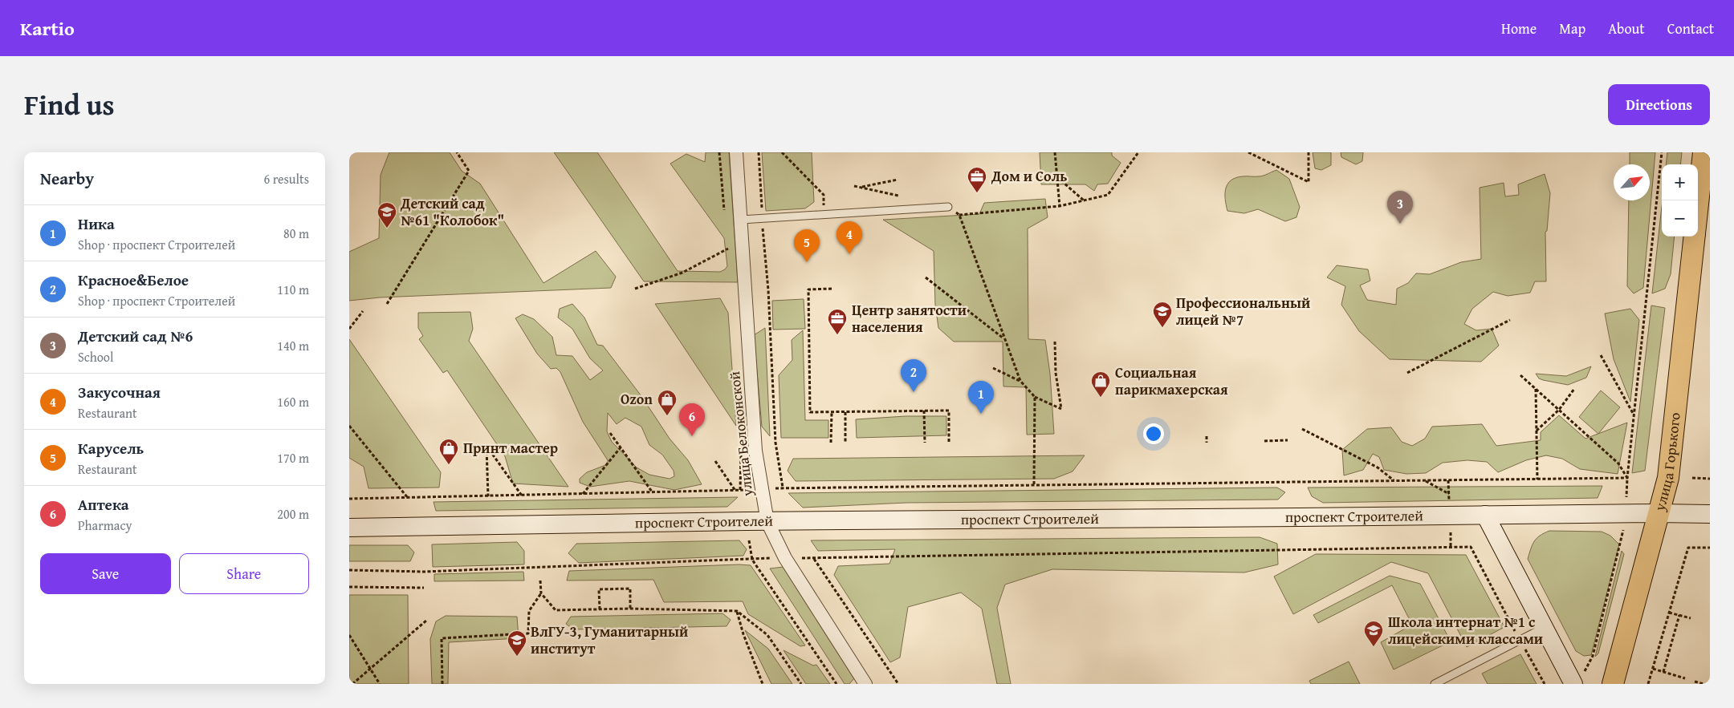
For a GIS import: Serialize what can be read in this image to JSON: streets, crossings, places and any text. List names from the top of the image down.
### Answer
{
  "streets": {
    "main road": ["улица Горького", "проспект Строителей"],
    "street": ["улица Белоконской"]
  },
  "crossings": [
    ["улица Белоконской", "проспект Строителей"],
    ["улица Горького", "проспект Строителей"]
  ],
  "places": {
    "office": ["Дом и Соль", "Центр занятости населения"],
    "school or university": [
      "Детский сад №61 \"Колобок\"",
      "Профессиональный лицей №7",
      "Школа интернат №1 с лицейскими классами",
      "ВлГУ-3, Гуманитарный институт"
    ],
    "shop": ["Социальная парикмахерская", "Ozon", "Принт мастер"]
  },
  "north": "top right",
  "page": {
    "header": "Kartio",
    "nav": [
      "Home",
      "Map",
      "About",
      "Contact"
    ],
    "title": "Find us",
    "buttons": [
      "Directions",
      ["Save", "Share"]
    ],
    "heading": ["Nearby", "6 results"],
    "map_buttons": ["+", "−"],
    "pins": [
      "3",
      "4",
      "5",
      "2",
      "1",
      "6"
    ],
    "list": [
      {
        "mark": "1",
        "name": "Ника",
        "note": "Shop · проспект Строителей",
        "value": "80 m"
      },
      {
        "mark": "2",
        "name": "Красное&Белое",
        "note": "Shop · проспект Строителей",
        "value": "110 m"
      },
      {
        "mark": "3",
        "name": "Детский сад №6",
        "note": "School",
        "value": "140 m"
      },
      {
        "mark": "4",
        "name": "Закусочная",
        "note": "Restaurant",
        "value": "160 m"
      },
      {
        "mark": "5",
        "name": "Карусель",
        "note": "Restaurant",
        "value": "170 m"
      },
      {
        "mark": "6",
        "name": "Аптека",
        "note": "Pharmacy",
        "value": "200 m"
      }
    ]
  }
}
